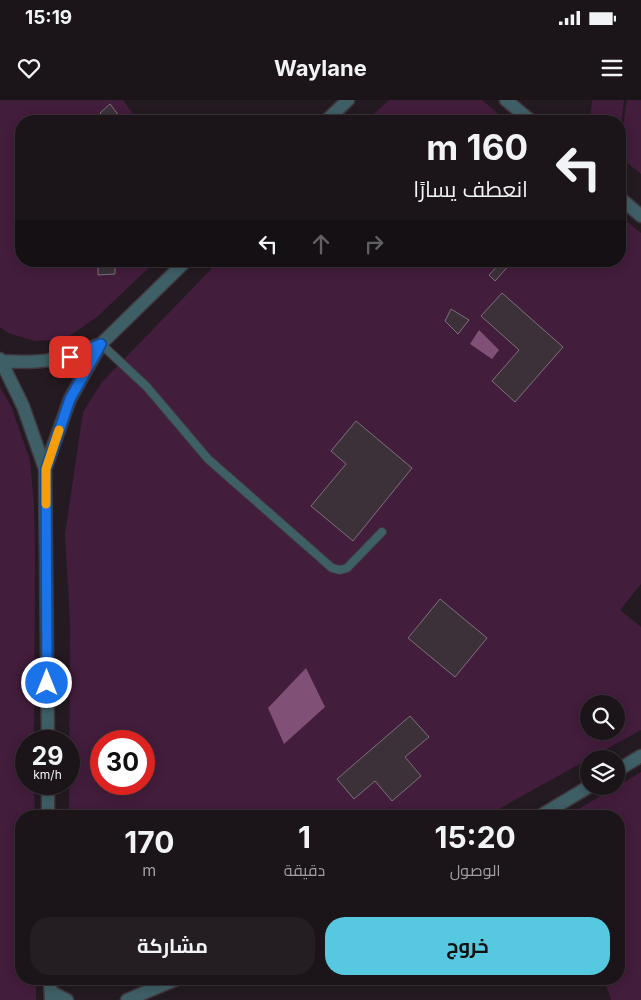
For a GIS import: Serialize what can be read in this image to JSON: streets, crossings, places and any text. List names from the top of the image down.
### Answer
{
  "page": {
    "status": "15:19",
    "header": "Waylane",
    "turn": ["160 m", "انعطف يسارًا"],
    "speed": "29 km/h",
    "limit": "30",
    "eta": [
      "15:20",
      "الوصول",
      "1",
      "دقيقة",
      "170",
      "m"
    ],
    "buttons": ["خروج", "مشاركة"]
  }
}
